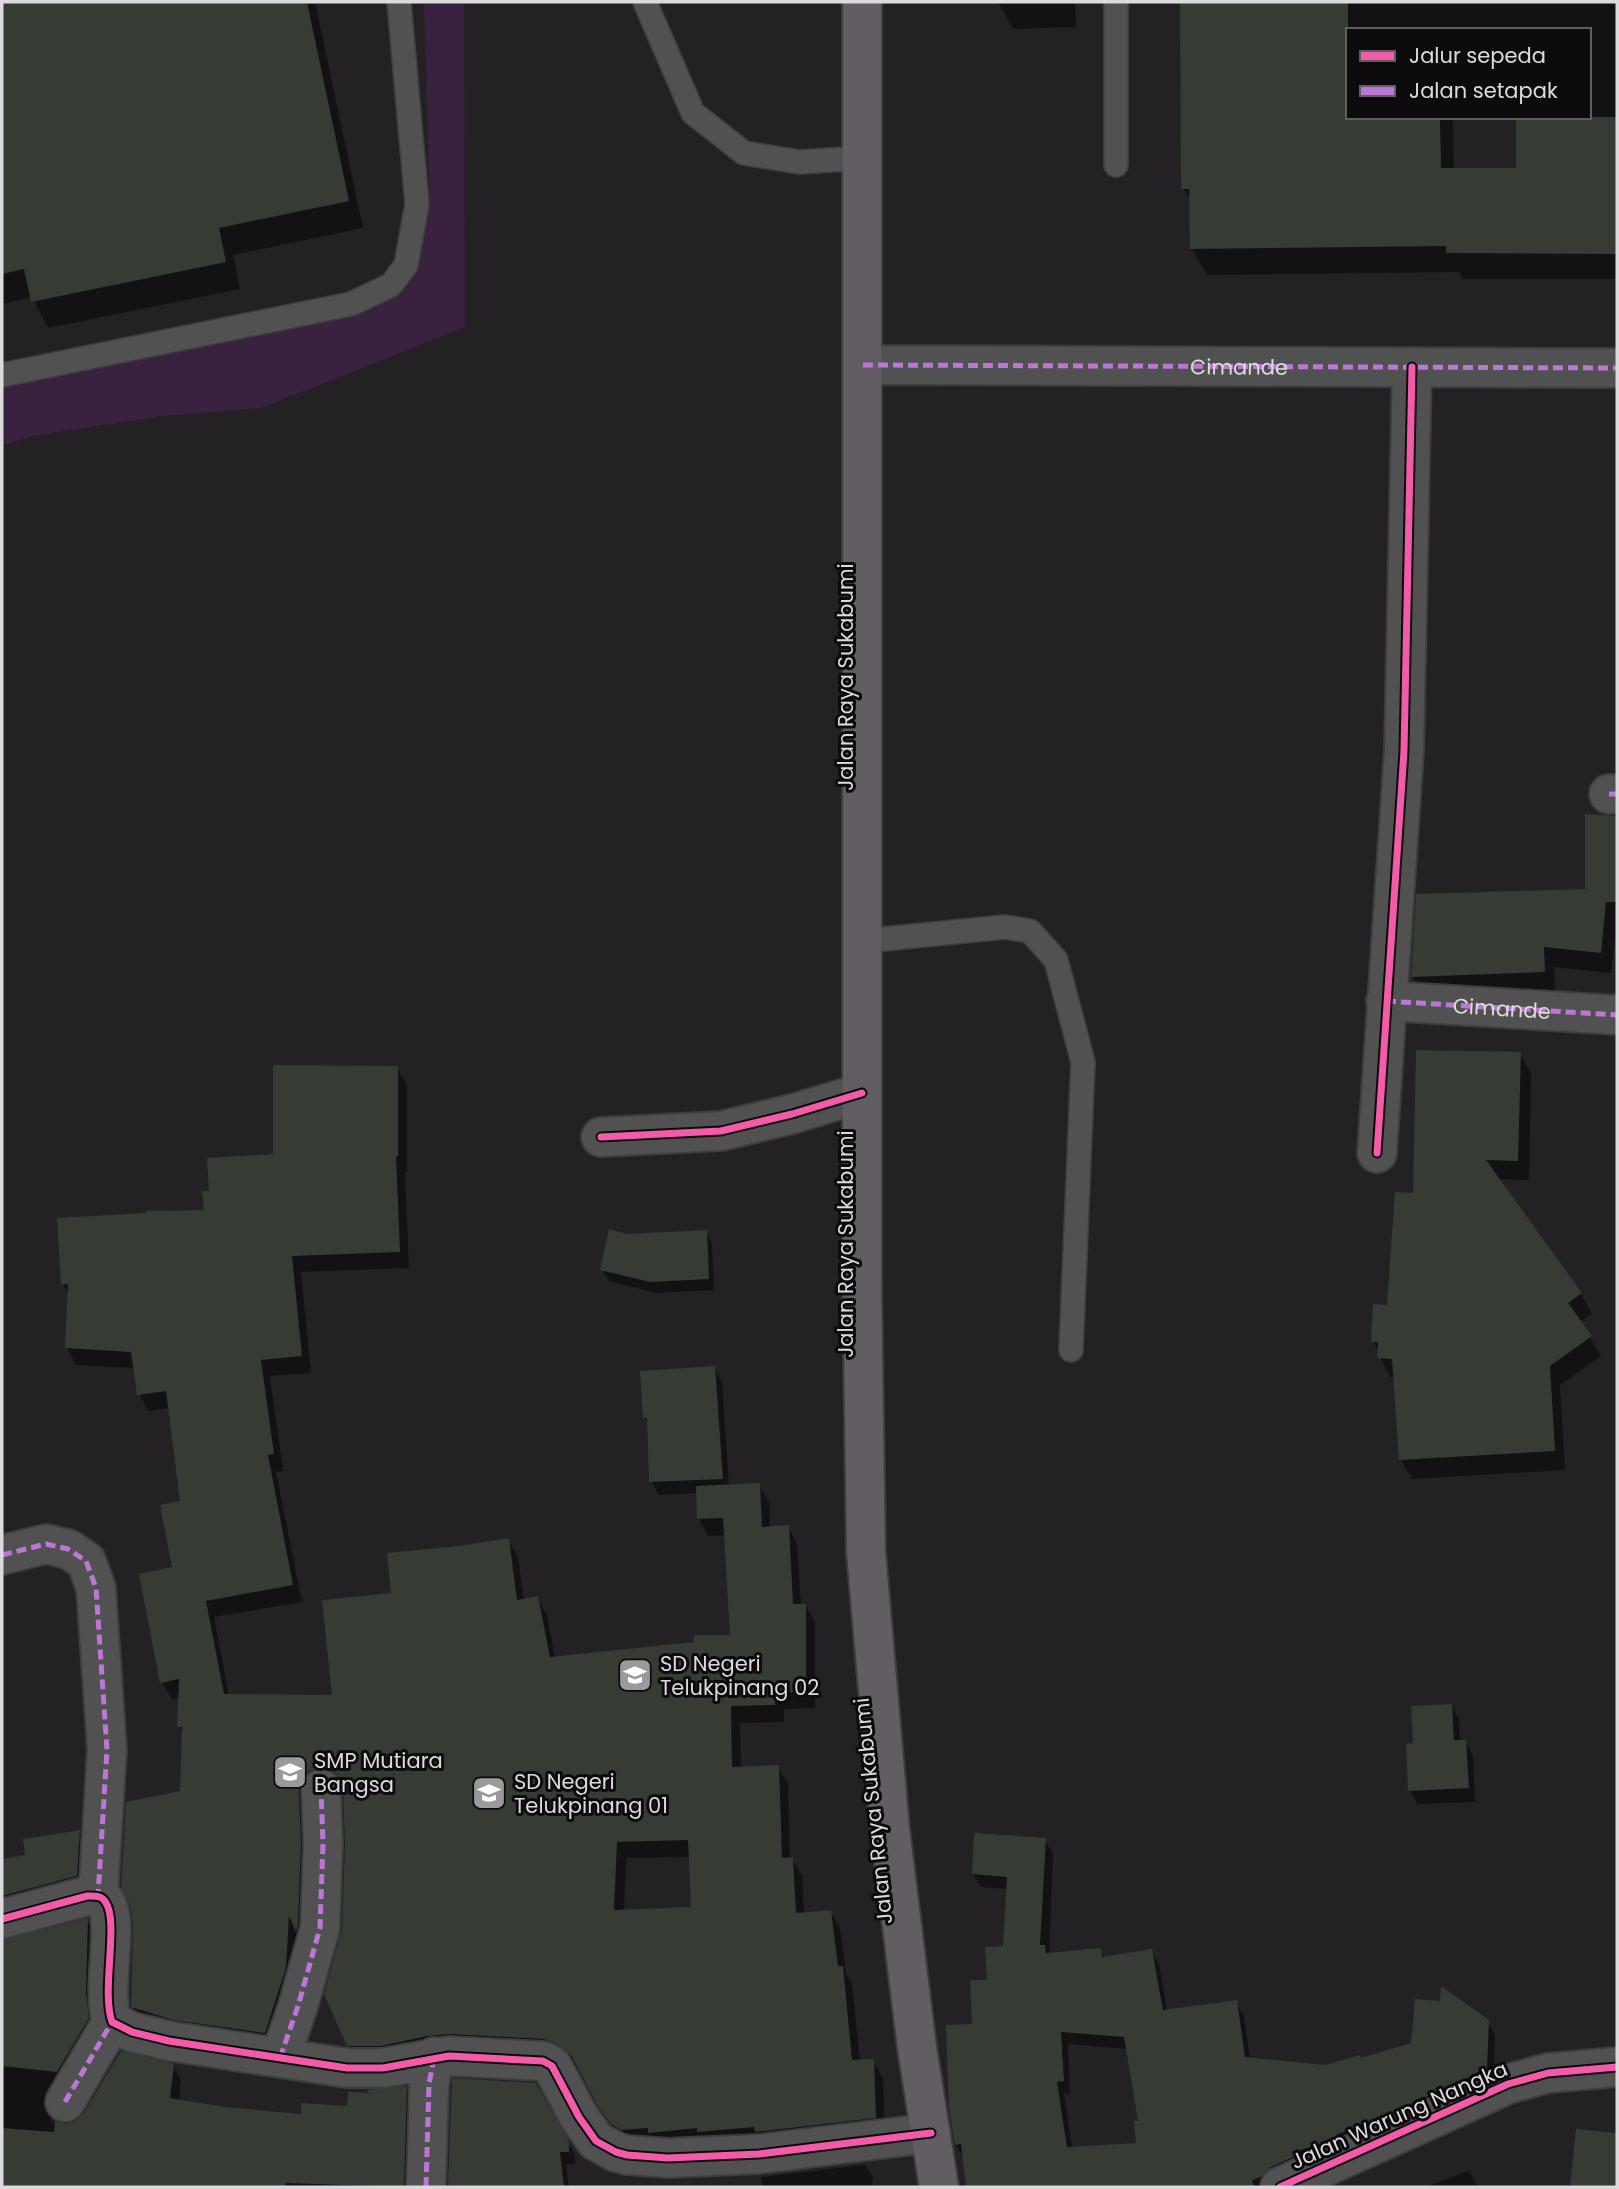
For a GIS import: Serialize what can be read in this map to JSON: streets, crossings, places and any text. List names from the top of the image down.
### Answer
{
  "streets": {
    "highway": ["Jalan Raya Sukabumi"],
    "street": ["Cimande", "Jalan Warung Nangka"]
  },
  "crossings": [
    ["Cimande", "Jalan Raya Sukabumi"]
  ],
  "places": {
    "school or university": ["SD Negeri Telukpinang 02", "SMP Mutiara Bangsa", "SD Negeri Telukpinang 01"]
  },
  "legend": ["Jalur sepeda", "Jalan setapak"]
}
